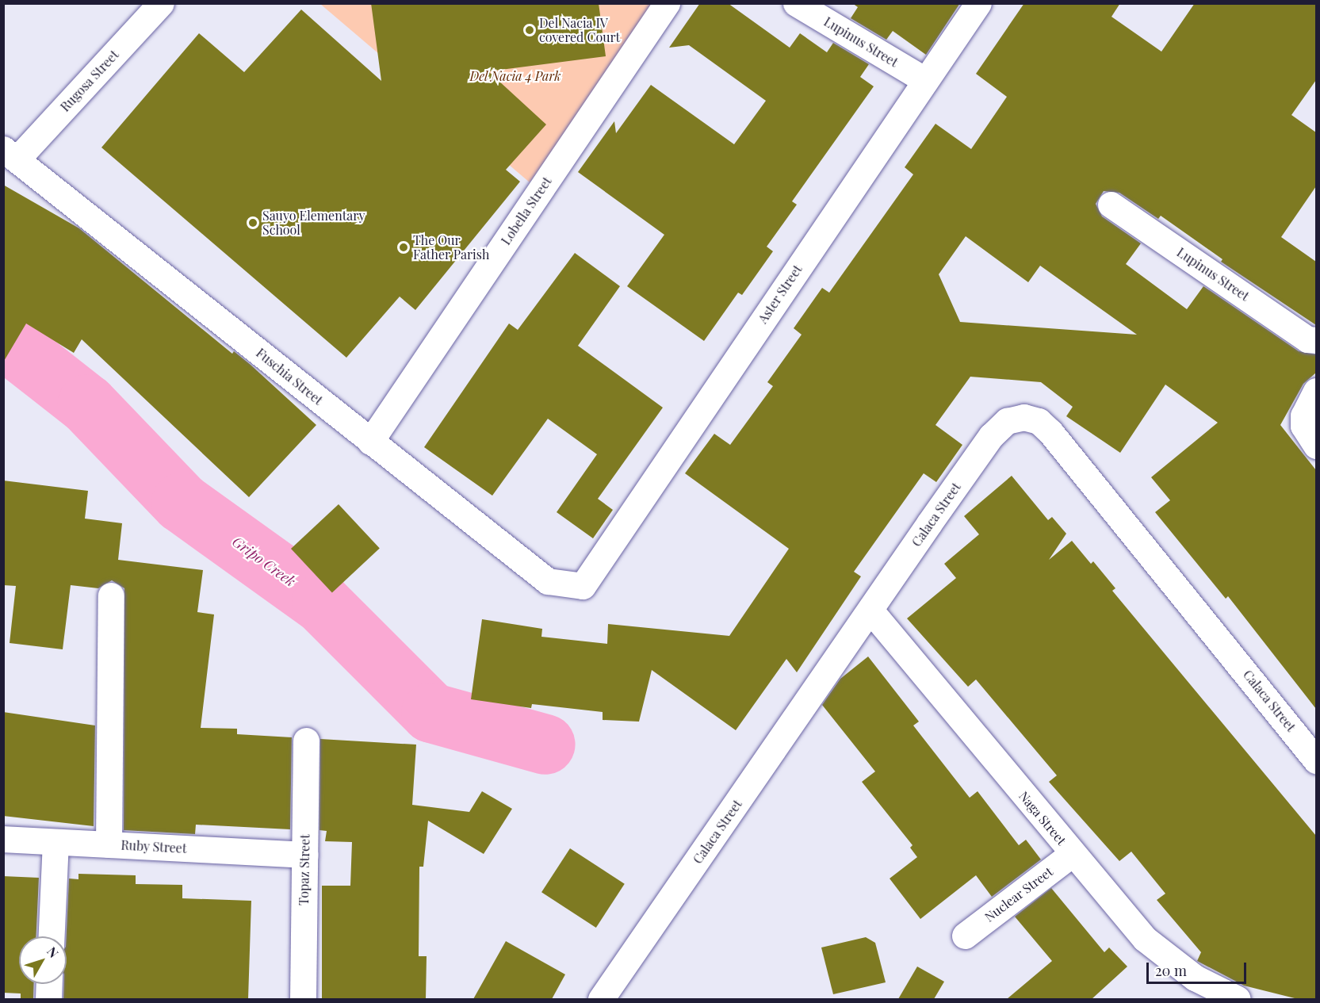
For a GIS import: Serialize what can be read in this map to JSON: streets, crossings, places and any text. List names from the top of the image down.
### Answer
{
  "streets": {
    "street": [
      "Lupinus Street",
      "Rugosa Street",
      "Lobella Street",
      "Aster Street",
      "Fuschia Street",
      "Calaca Street",
      "Naga Street",
      "Ruby Street",
      "Topaz Street",
      "Nuclear Street"
    ]
  },
  "crossings": [
    ["Lupinus Street", "Aster Street"],
    ["Rugosa Street", "Fuschia Street"],
    ["Lobella Street", "Fuschia Street"],
    ["Aster Street", "Fuschia Street"],
    ["Calaca Street", "Naga Street"],
    ["Naga Street", "Nuclear Street"],
    ["Ruby Street", "Topaz Street"]
  ],
  "water": ["Gripo Creek"],
  "parks": ["Del Nacia 4 Park"],
  "places": ["Del Nacia IV covered Court", "Sauyo Elementary School", "The Our Father Parish"],
  "scale_bar": "20 m",
  "north": "top right"
}
